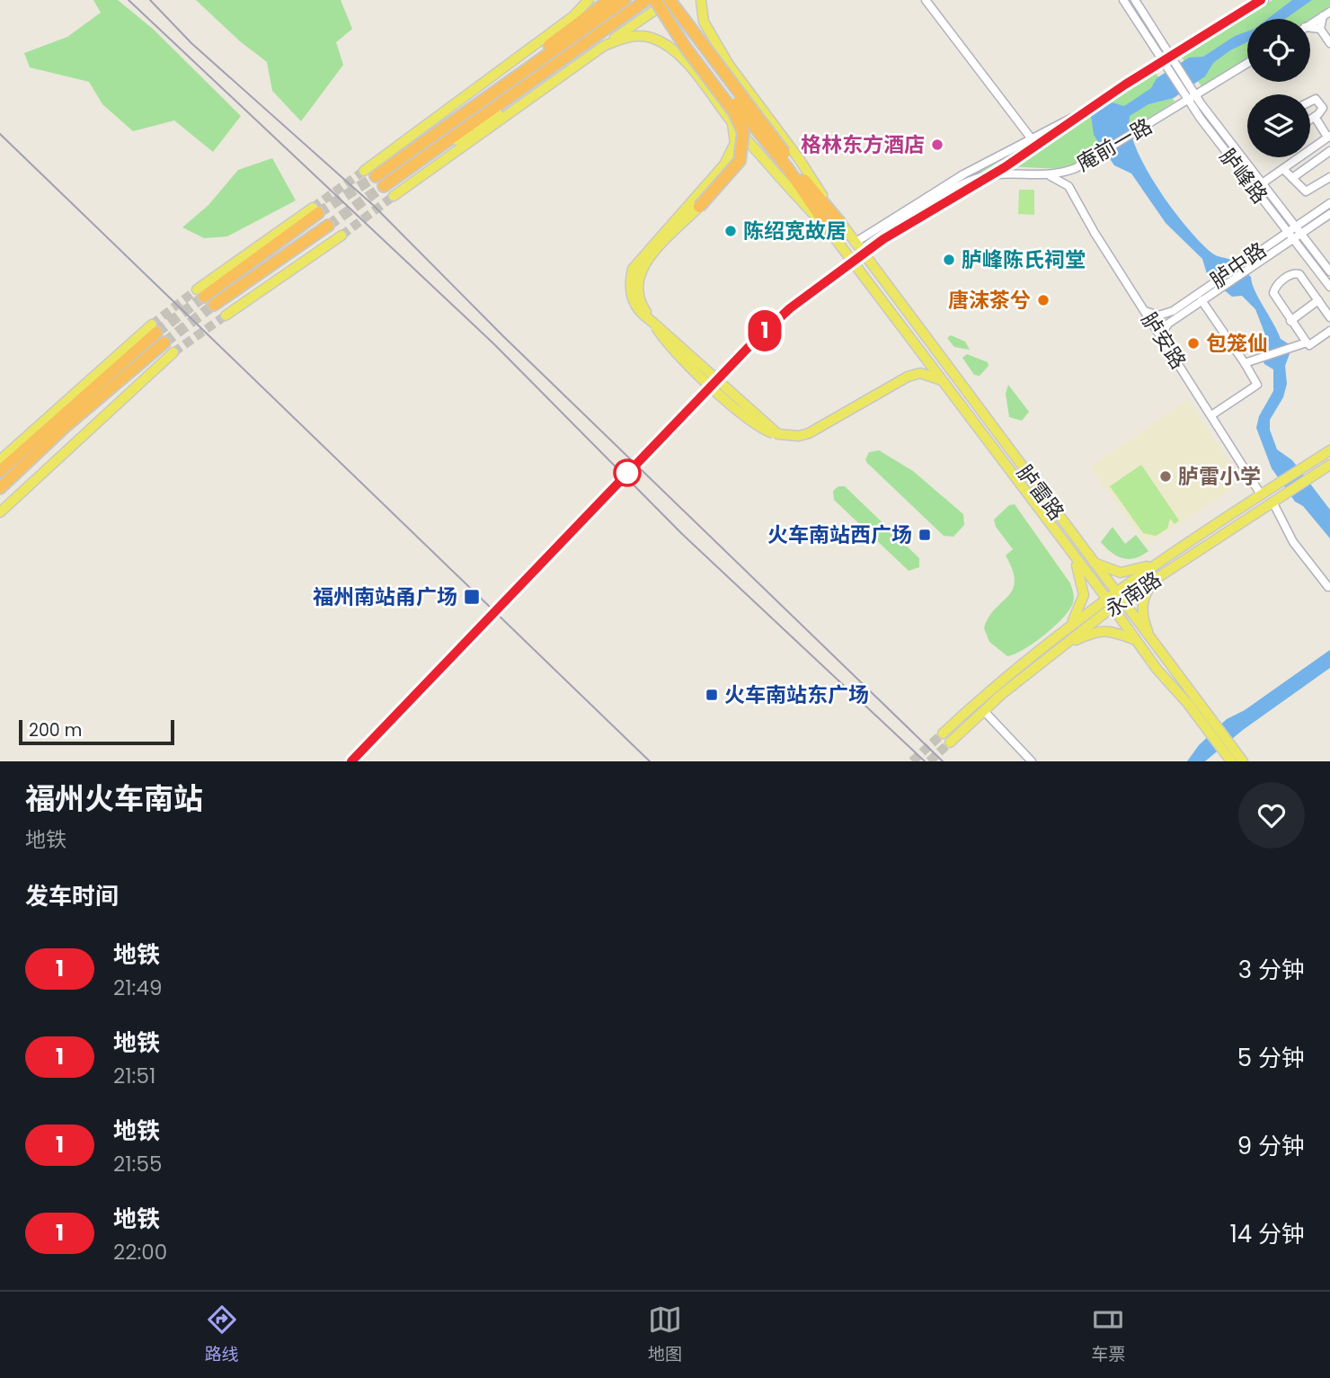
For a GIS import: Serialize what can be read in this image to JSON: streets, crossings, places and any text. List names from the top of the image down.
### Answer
{
  "streets": {
    "main road": ["胪雷路", "永南路"],
    "street": [
      "庵前一路",
      "胪峰路",
      "胪中路",
      "胪安路"
    ]
  },
  "crossings": [
    ["庵前一路", "胪峰路"],
    ["庵前一路", "胪雷路"],
    ["胪峰路", "胪中路"],
    ["胪中路", "胪安路"],
    ["胪雷路", "永南路"]
  ],
  "places": {
    "other": [
      "格林东方酒店",
      "陈绍宽故居",
      "胪峰陈氏祠堂",
      "唐沫茶兮",
      "包笼仙",
      "胪雷小学"
    ],
    "transit": ["火车南站西广场", "福州南站甬广场", "火车南站东广场"]
  },
  "lines": ["metro line 1"],
  "scale_bar": "200 m",
  "page": {
    "on_map": "1",
    "scale": "200 m",
    "heading": [
      ["福州火车南站", "地铁"],
      "发车时间"
    ],
    "list": [
      {
        "mark": "1",
        "name": "地铁",
        "note": "21:49",
        "value": "3 分钟"
      },
      {
        "mark": "1",
        "name": "地铁",
        "note": "21:51",
        "value": "5 分钟"
      },
      {
        "mark": "1",
        "name": "地铁",
        "note": "21:55",
        "value": "9 分钟"
      },
      {
        "mark": "1",
        "name": "地铁",
        "note": "22:00",
        "value": "14 分钟"
      }
    ],
    "tabs": ["路线", "地图", "车票"]
  }
}
